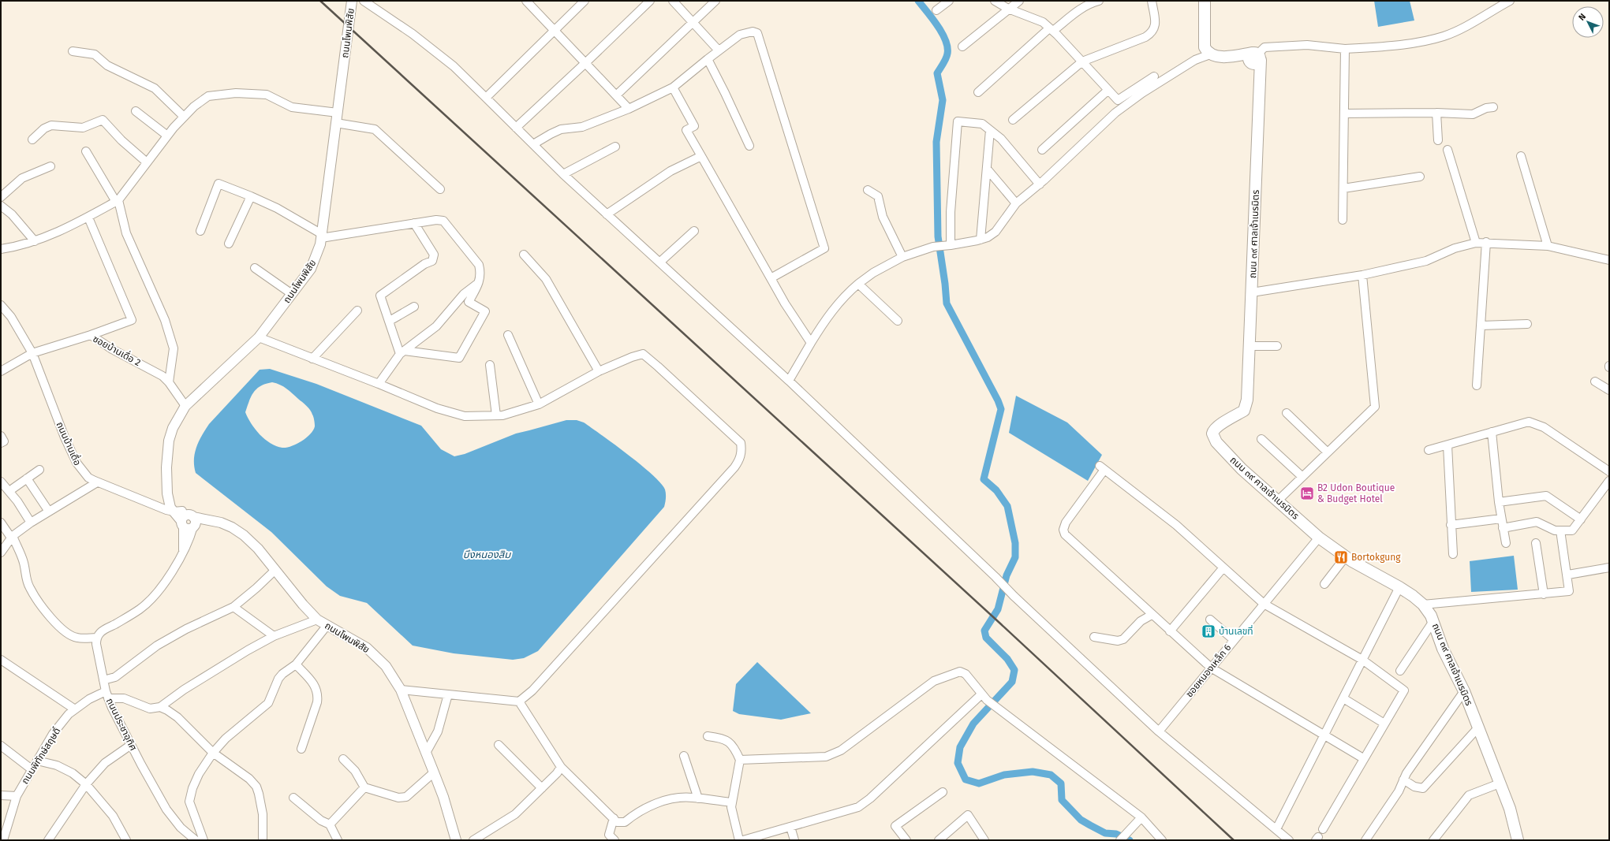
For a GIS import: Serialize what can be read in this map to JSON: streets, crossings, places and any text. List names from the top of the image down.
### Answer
{
  "streets": {
    "main road": ["ถนน ๓๙ ศาลเจ้าเนรมิตร"],
    "street": [
      "ถนนโพนพิสัย",
      "ซอยบ้านเดื่อ 2",
      "ถนนบ้านเดื่อ",
      "ซอยหนองเหล็ก 6",
      "ถนนประชาอุทิศ",
      "ถนนพิทักษ์สฤษดิ์"
    ]
  },
  "crossings": [
    ["ถนนโพนพิสัย", "ซอยบ้านเดื่อ 2"],
    ["ถนนโพนพิสัย", "ถนนบ้านเดื่อ"],
    ["ถนน ๓๙ ศาลเจ้าเนรมิตร", "ซอยหนองเหล็ก 6"],
    ["ซอยบ้านเดื่อ 2", "ถนนบ้านเดื่อ"],
    ["ถนนประชาอุทิศ", "ถนนพิทักษ์สฤษดิ์"]
  ],
  "water": ["บึงหนองสิม"],
  "places": {
    "hotel": ["B2 Udon Boutique & Budget Hotel"],
    "restaurant": ["Bortokgung"],
    "building": ["บ้านเลขที่"]
  },
  "north": "top left"
}
